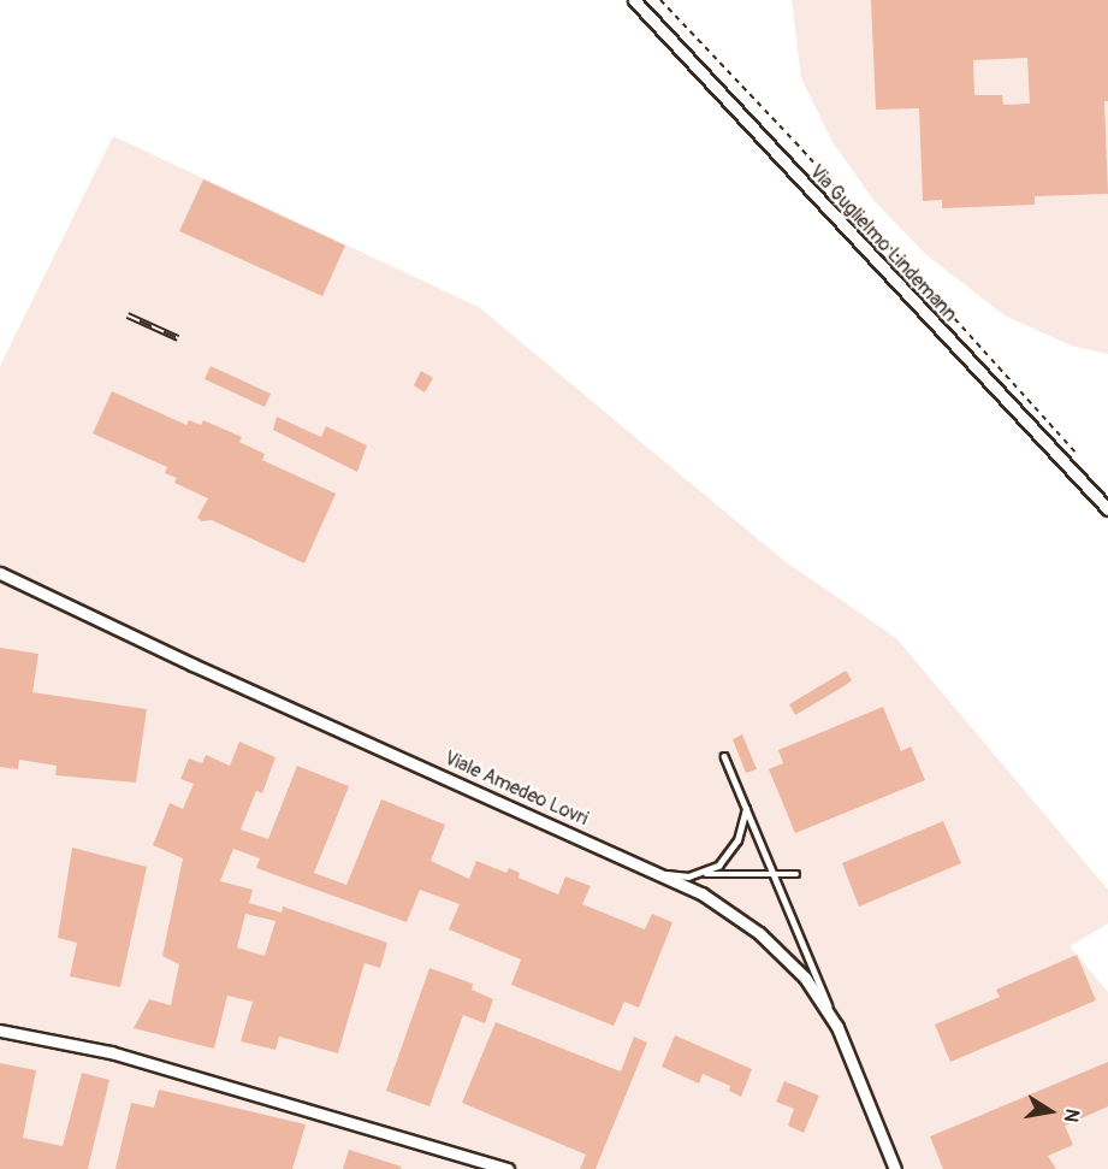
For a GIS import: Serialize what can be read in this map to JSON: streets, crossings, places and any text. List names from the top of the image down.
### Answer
{
  "streets": {
    "street": ["Via Guglielmo Lindemann", "Viale Amedeo Lovri"]
  },
  "north": "right"
}
